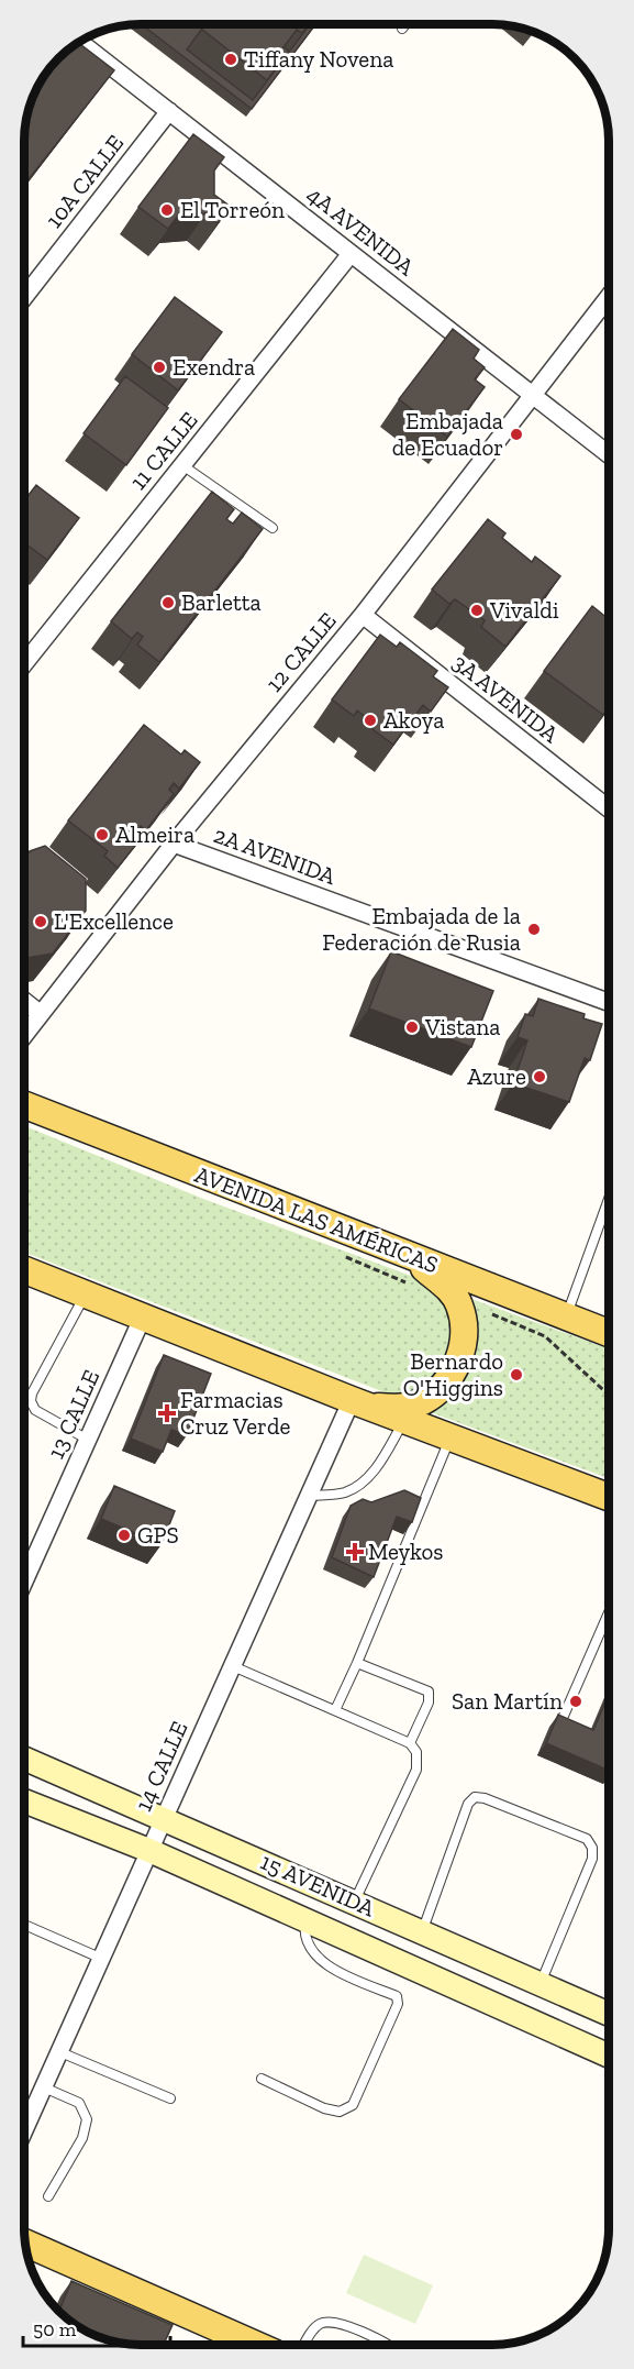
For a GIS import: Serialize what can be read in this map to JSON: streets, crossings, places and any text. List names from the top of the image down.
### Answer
{
  "streets": {
    "main road": ["AVENIDA LAS AMÉRICAS"],
    "street": [
      "10A CALLE",
      "4A AVENIDA",
      "11 CALLE",
      "12 CALLE",
      "3A AVENIDA",
      "2A AVENIDA",
      "13 CALLE",
      "14 CALLE",
      "15 AVENIDA"
    ]
  },
  "crossings": [
    ["10A CALLE", "4A AVENIDA"],
    ["4A AVENIDA", "11 CALLE"],
    ["4A AVENIDA", "12 CALLE"],
    ["12 CALLE", "3A AVENIDA"],
    ["12 CALLE", "2A AVENIDA"],
    ["14 CALLE", "15 AVENIDA"]
  ],
  "places": {
    "other": [
      "Tiffany Novena",
      "El Torreón",
      "Exendra",
      "Embajada de Ecuador",
      "Barletta",
      "Vivaldi",
      "Akoya",
      "Almeira",
      "L'Excellence",
      "Embajada de la Federación de Rusia",
      "Vistana",
      "Azure",
      "Bernardo O'Higgins",
      "GPS",
      "San Martín"
    ],
    "health": ["Farmacias Cruz Verde", "Meykos"]
  },
  "scale_bar": "50 m"
}
